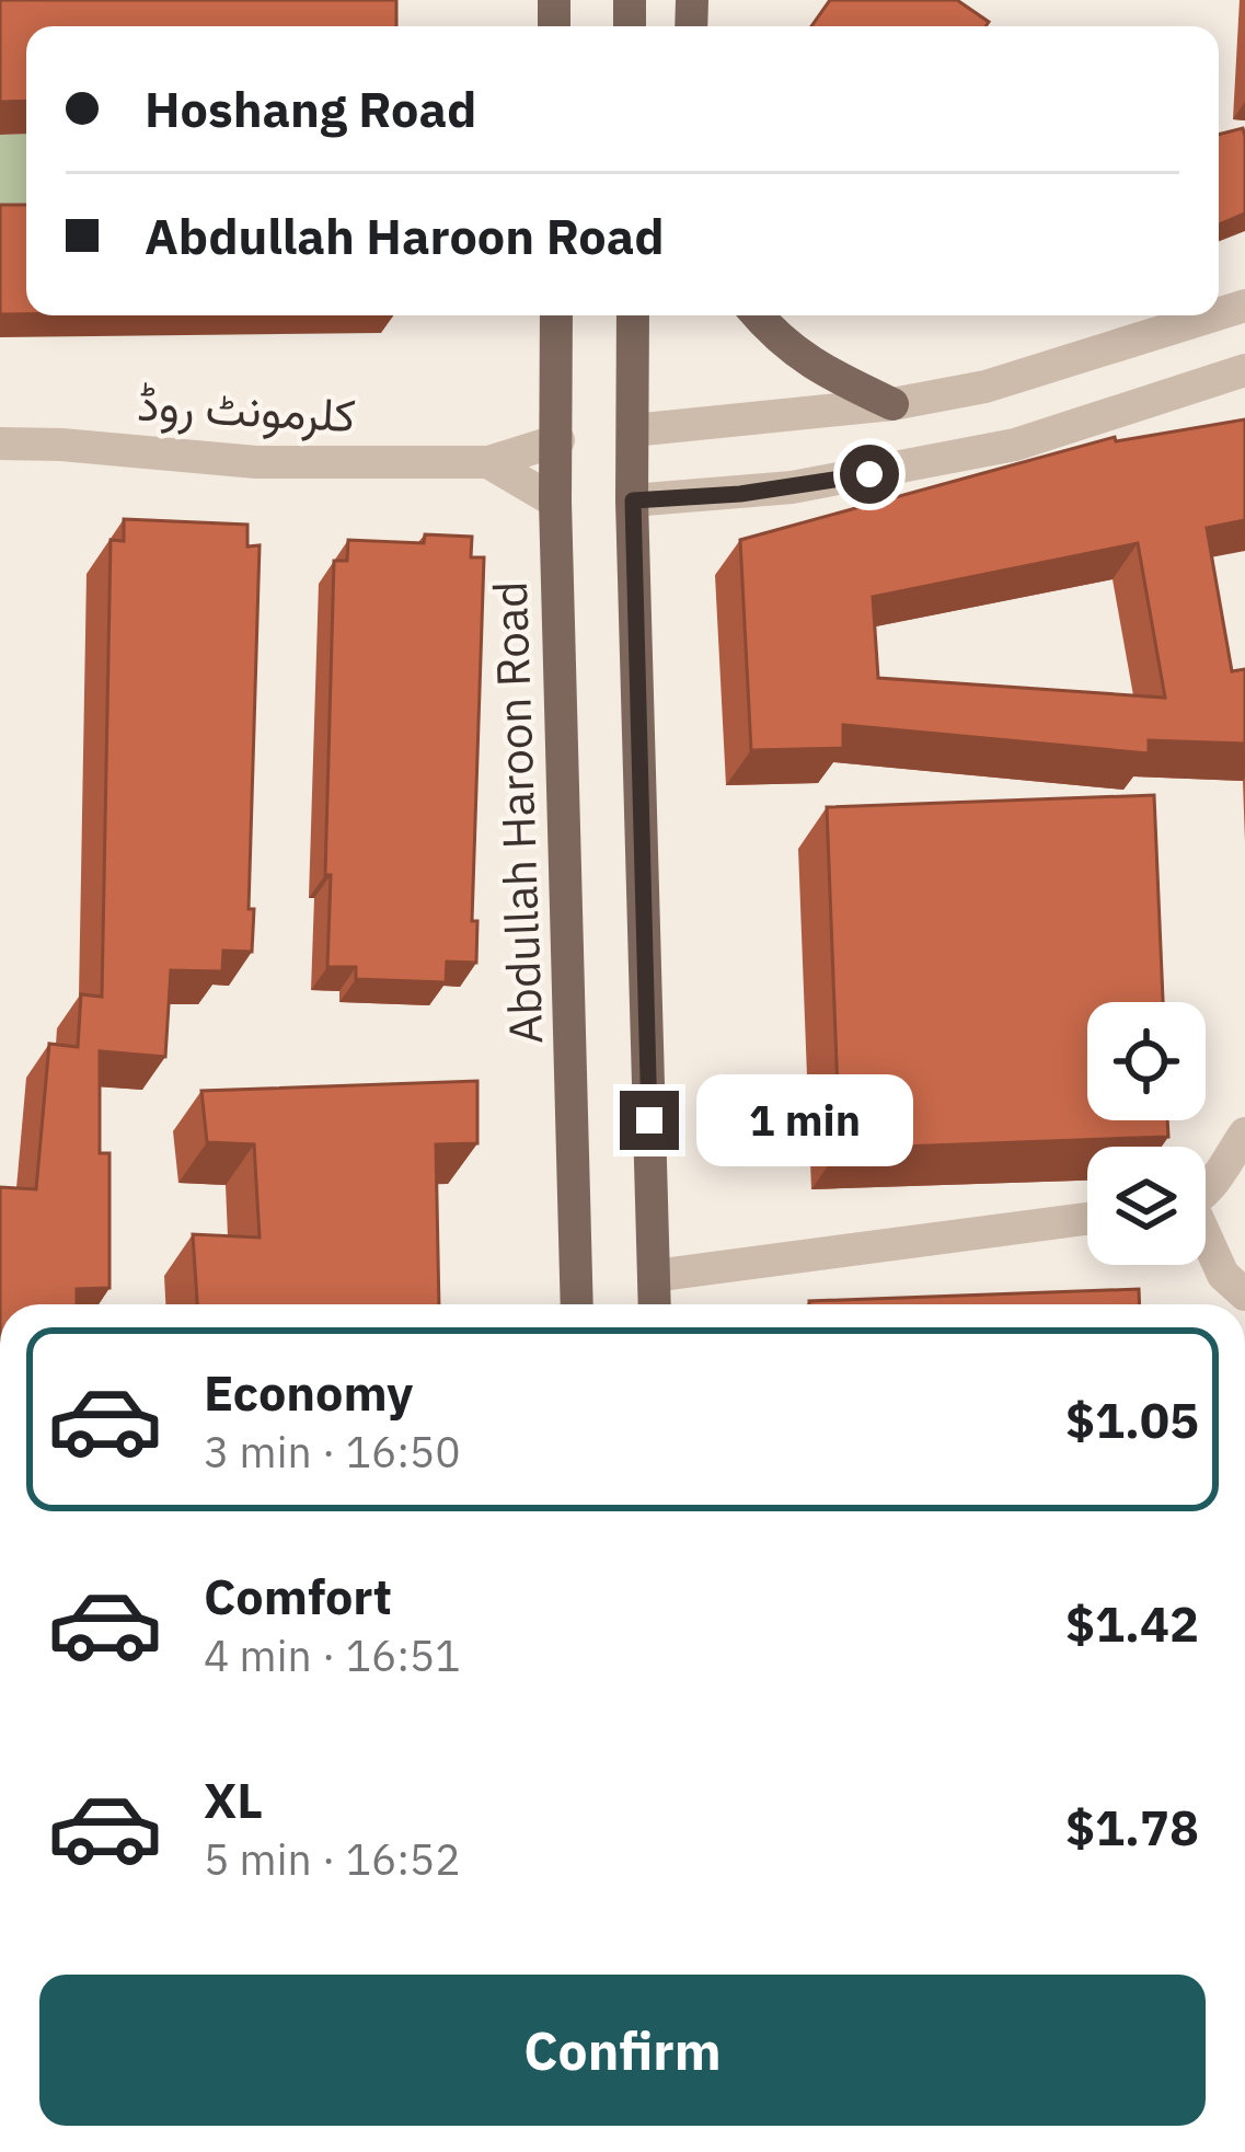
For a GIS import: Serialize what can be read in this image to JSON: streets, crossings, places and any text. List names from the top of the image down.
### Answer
{
  "streets": {
    "main road": ["Abdullah Haroon Road"],
    "street": ["کلرمونٹ روڈ"]
  },
  "page": {
    "banner": ["Hoshang Road", "Abdullah Haroon Road"],
    "bubble": "1 min",
    "list": [
      {
        "name": "Economy",
        "note": "3 min · 16:50",
        "value": "$1.05"
      },
      {
        "name": "Comfort",
        "note": "4 min · 16:51",
        "value": "$1.42"
      },
      {
        "name": "XL",
        "note": "5 min · 16:52",
        "value": "$1.78"
      }
    ],
    "buttons": "Confirm"
  }
}
